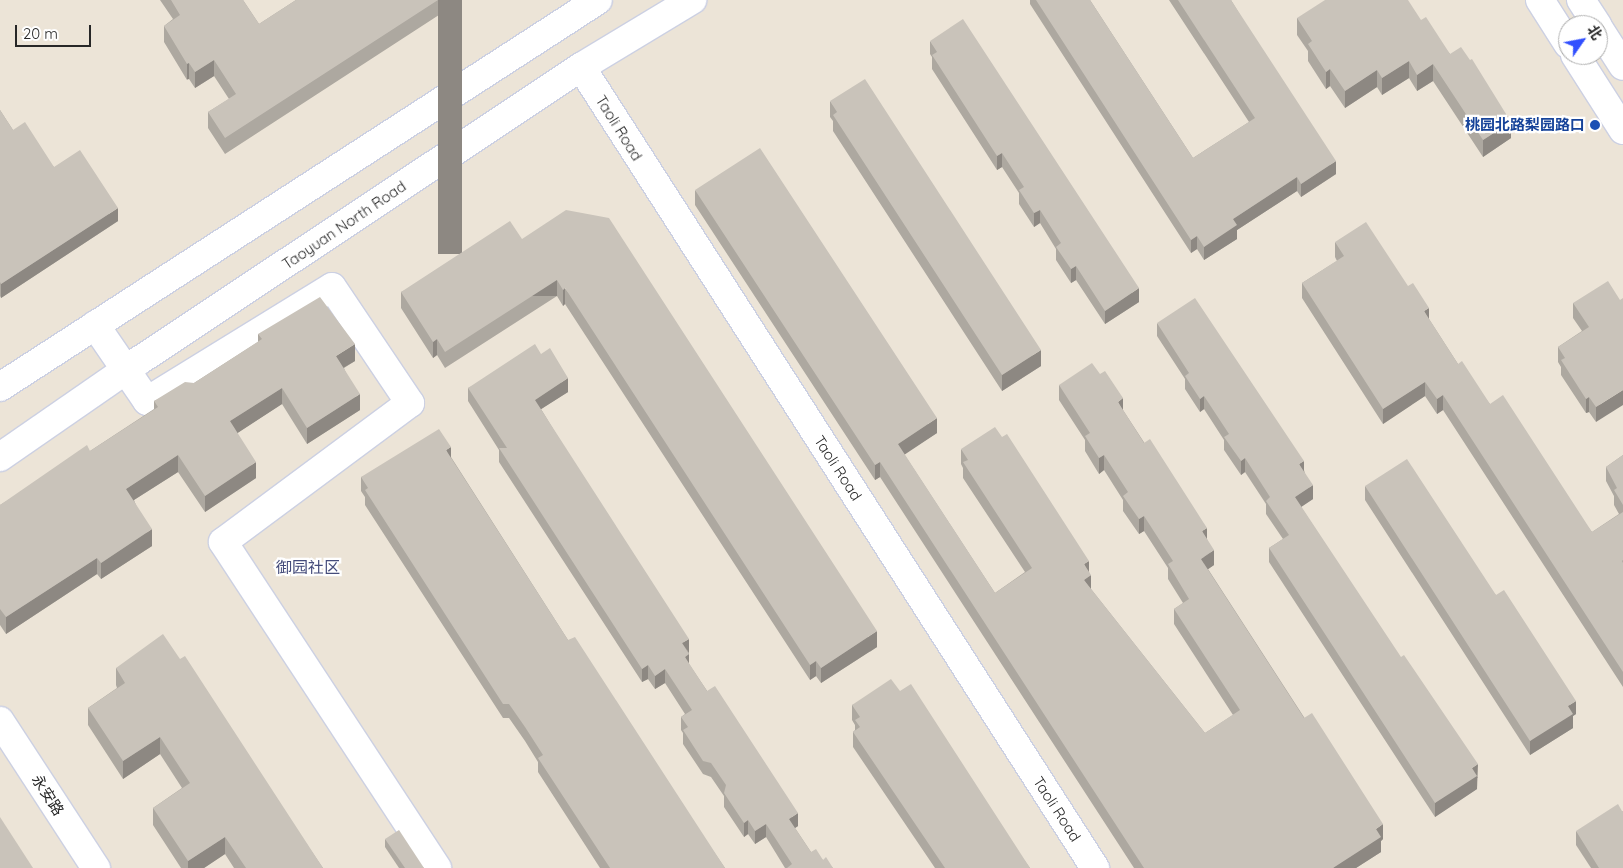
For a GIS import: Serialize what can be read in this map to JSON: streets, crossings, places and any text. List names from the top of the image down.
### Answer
{
  "streets": {
    "street": ["Taoli Road", "Taoyuan North Road", "永安路"]
  },
  "crossings": [
    ["Taoli Road", "Taoyuan North Road"]
  ],
  "districts": ["御园社区"],
  "places": ["桃园北路梨园路口"],
  "scale_bar": "20 m",
  "north": "top right"
}
